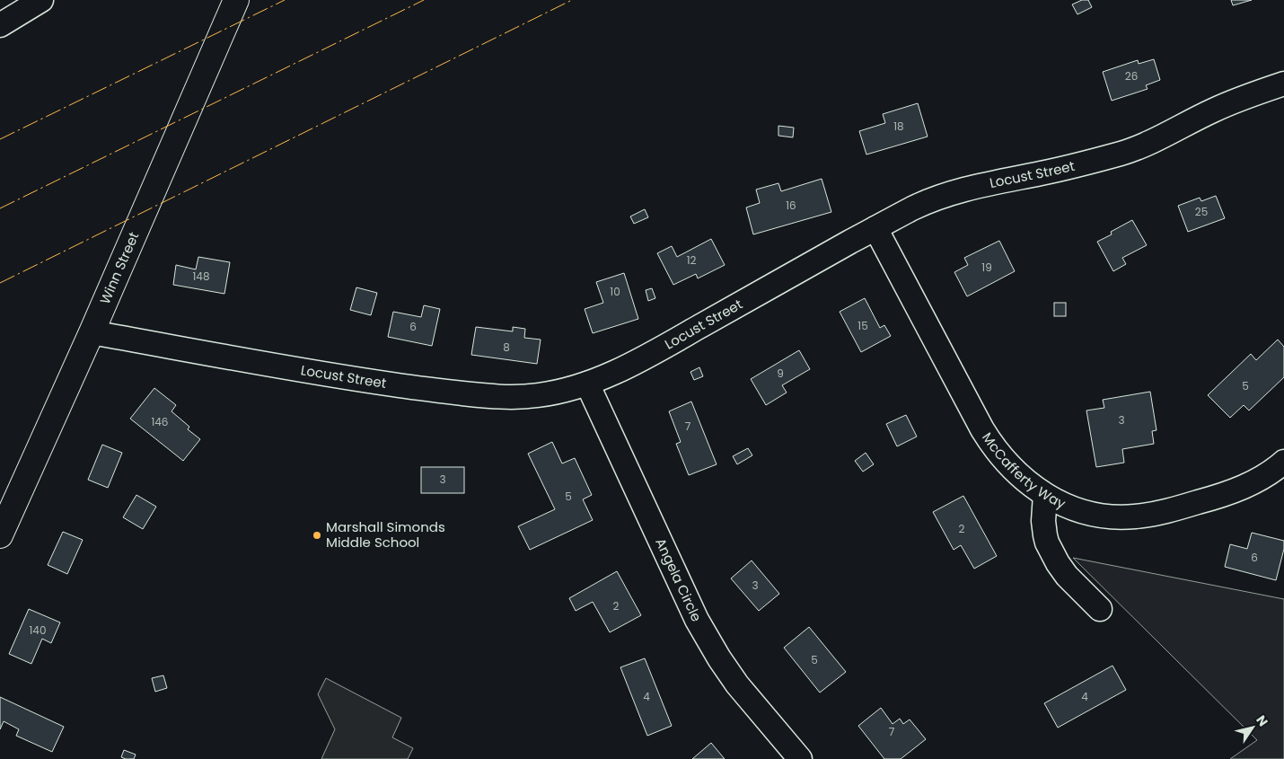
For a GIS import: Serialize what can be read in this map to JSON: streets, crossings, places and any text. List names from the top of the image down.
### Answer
{
  "streets": {
    "main road": ["Winn Street"],
    "street": ["Locust Street", "McCafferty Way", "Angela Circle"]
  },
  "crossings": [
    ["Locust Street", "Winn Street"],
    ["Locust Street", "McCafferty Way"],
    ["Locust Street", "Angela Circle"]
  ],
  "places": ["Marshall Simonds Middle School"],
  "house_numbers": [
    "26",
    "18",
    "16",
    "25",
    "12",
    "19",
    "148",
    "10",
    "15",
    "6",
    "8",
    "9",
    "5",
    "3",
    "146",
    "7",
    "3",
    "5",
    "2",
    "6",
    "3",
    "2",
    "140",
    "5",
    "4",
    "4",
    "7"
  ],
  "north": "top right"
}
